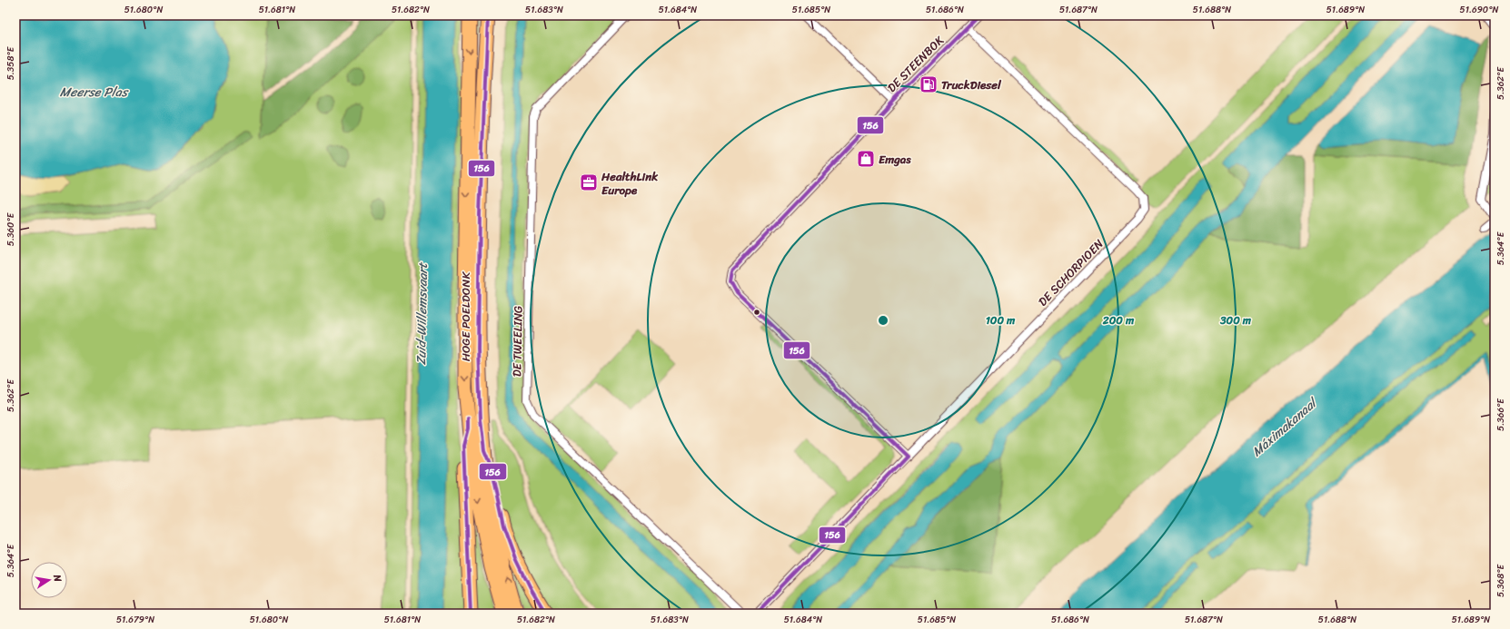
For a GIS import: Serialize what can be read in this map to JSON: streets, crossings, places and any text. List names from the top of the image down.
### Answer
{
  "streets": {
    "highway": ["HOGE POELDONK"],
    "street": ["DE STEENBOK", "DE SCHORPIOEN", "DE TWEELING"]
  },
  "crossings": [
    ["DE STEENBOK", "DE SCHORPIOEN"]
  ],
  "water": ["Meerse Plas", "Zuid-Willemsvaart", "Máximakanaal"],
  "places": {
    "fuel station": ["TruckDiesel"],
    "shop": ["Emgas"],
    "office": ["HealthLink Europe"]
  },
  "lines": ["transit line 156"],
  "north": "right",
  "coordinates": [
    "51.680°N",
    "51.681°N",
    "51.682°N",
    "51.683°N",
    "51.684°N",
    "51.685°N",
    "51.686°N",
    "51.687°N",
    "51.688°N",
    "51.689°N",
    "51.690°N",
    "5.358°E",
    "5.362°E",
    "5.360°E",
    "5.364°E",
    "5.366°E",
    "5.368°E",
    "51.679°N"
  ],
  "rings": ["100 m", "200 m", "300 m"]
}
